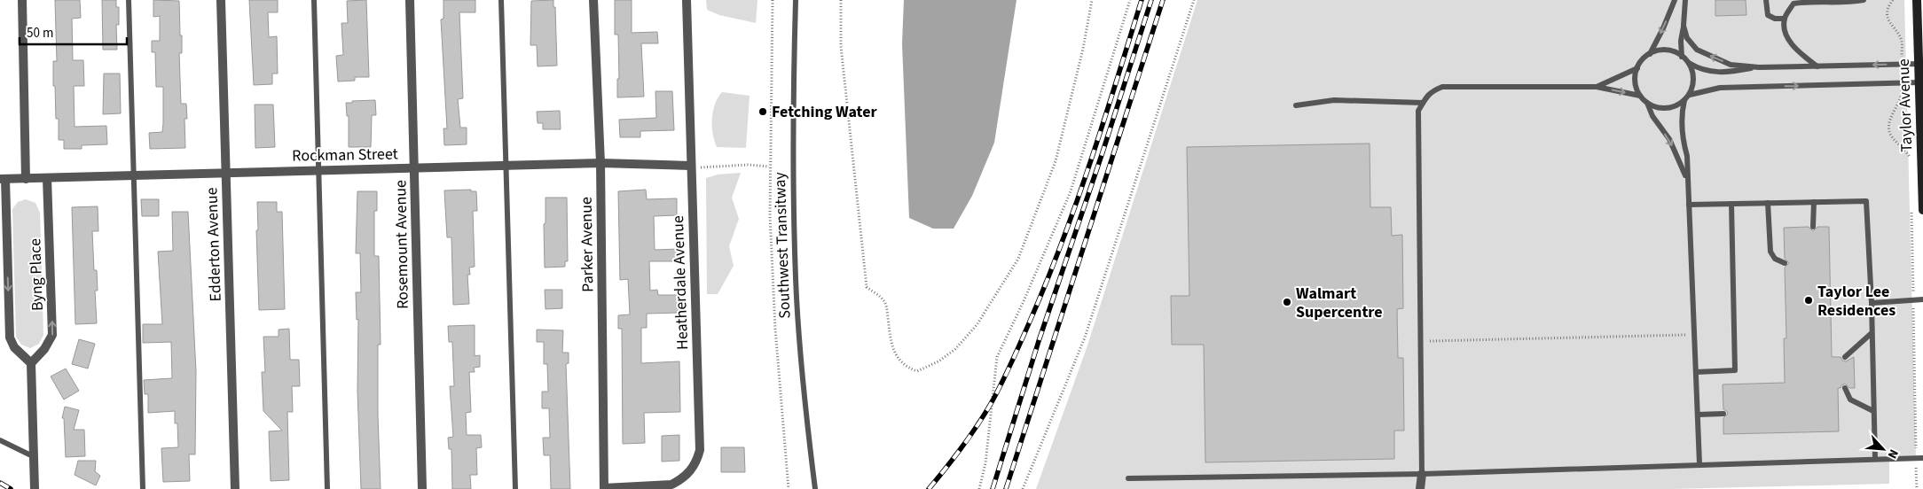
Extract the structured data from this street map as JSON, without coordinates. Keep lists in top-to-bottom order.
{
  "streets": {
    "main road": ["Taylor Avenue"],
    "street": [
      "Rockman Street",
      "Edderton Avenue",
      "Rosemount Avenue",
      "Parker Avenue",
      "Byng Place",
      "Heatherdale Avenue"
    ],
    "lane": ["Southwest Transitway"]
  },
  "crossings": [
    ["Rockman Street", "Edderton Avenue"],
    ["Rockman Street", "Rosemount Avenue"],
    ["Rockman Street", "Parker Avenue"],
    ["Rockman Street", "Byng Place"],
    ["Rockman Street", "Heatherdale Avenue"],
    ["Parker Avenue", "Heatherdale Avenue"]
  ],
  "places": ["Fetching Water", "Taylor Lee Residences", "Walmart Supercentre"],
  "scale_bar": "50 m",
  "north": "bottom right"
}
